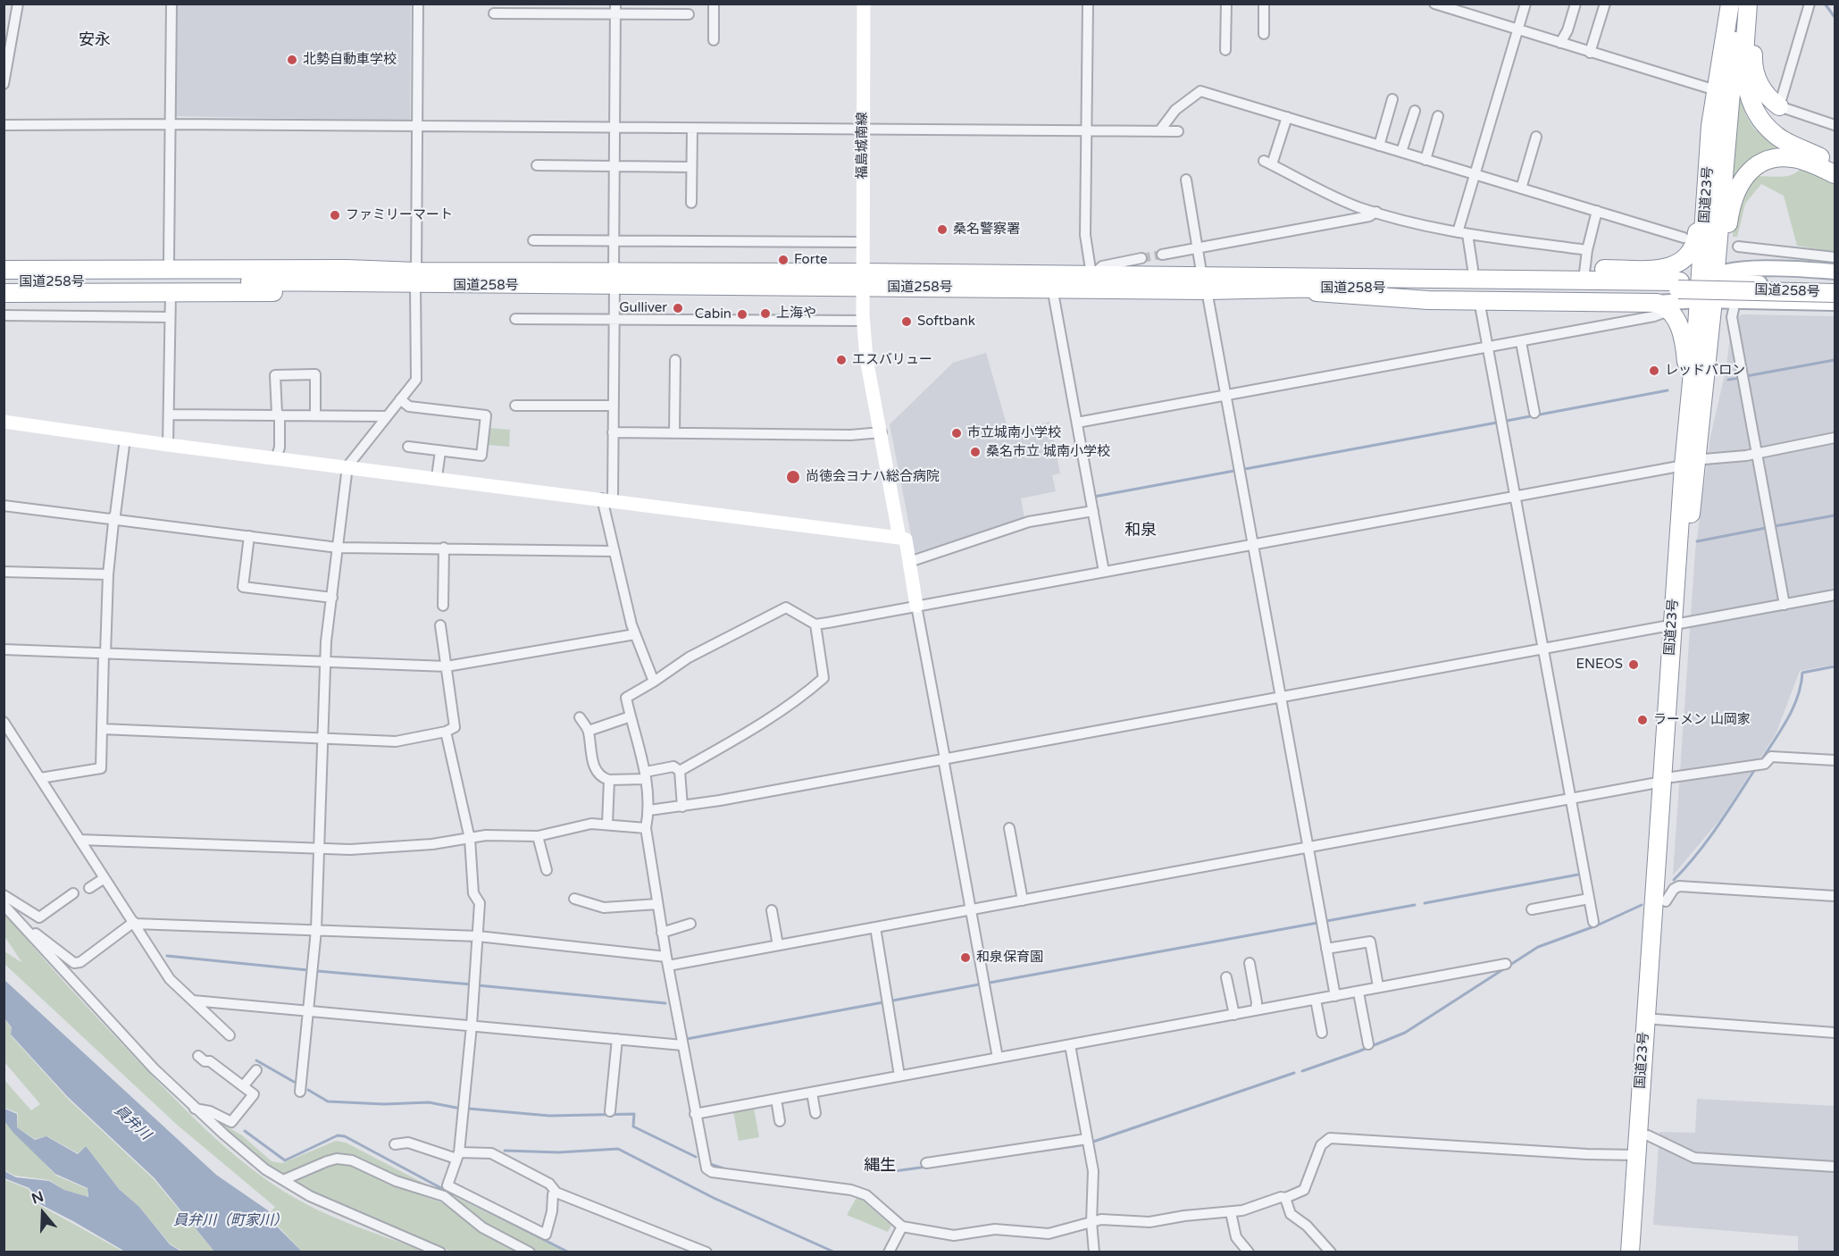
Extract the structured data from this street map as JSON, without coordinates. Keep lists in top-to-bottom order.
{
  "streets": {
    "highway": ["国道23号", "国道258号"],
    "street": ["福島城南線"]
  },
  "crossings": [
    ["福島城南線", "国道258号"]
  ],
  "districts": ["安永", "和泉", "縄生"],
  "water": ["員弁川", "員弁川（町家川）"],
  "places": [
    "北勢自動車学校",
    "ファミリーマート",
    "桑名警察署",
    "Forte",
    "Gulliver",
    "上海や",
    "Cabin",
    "Softbank",
    "エスバリュー",
    "レッドバロン",
    "市立城南小学校",
    "桑名市立 城南小学校",
    "尚徳会ヨナハ総合病院",
    "ENEOS",
    "ラーメン 山岡家",
    "和泉保育園"
  ],
  "north": "top"
}
